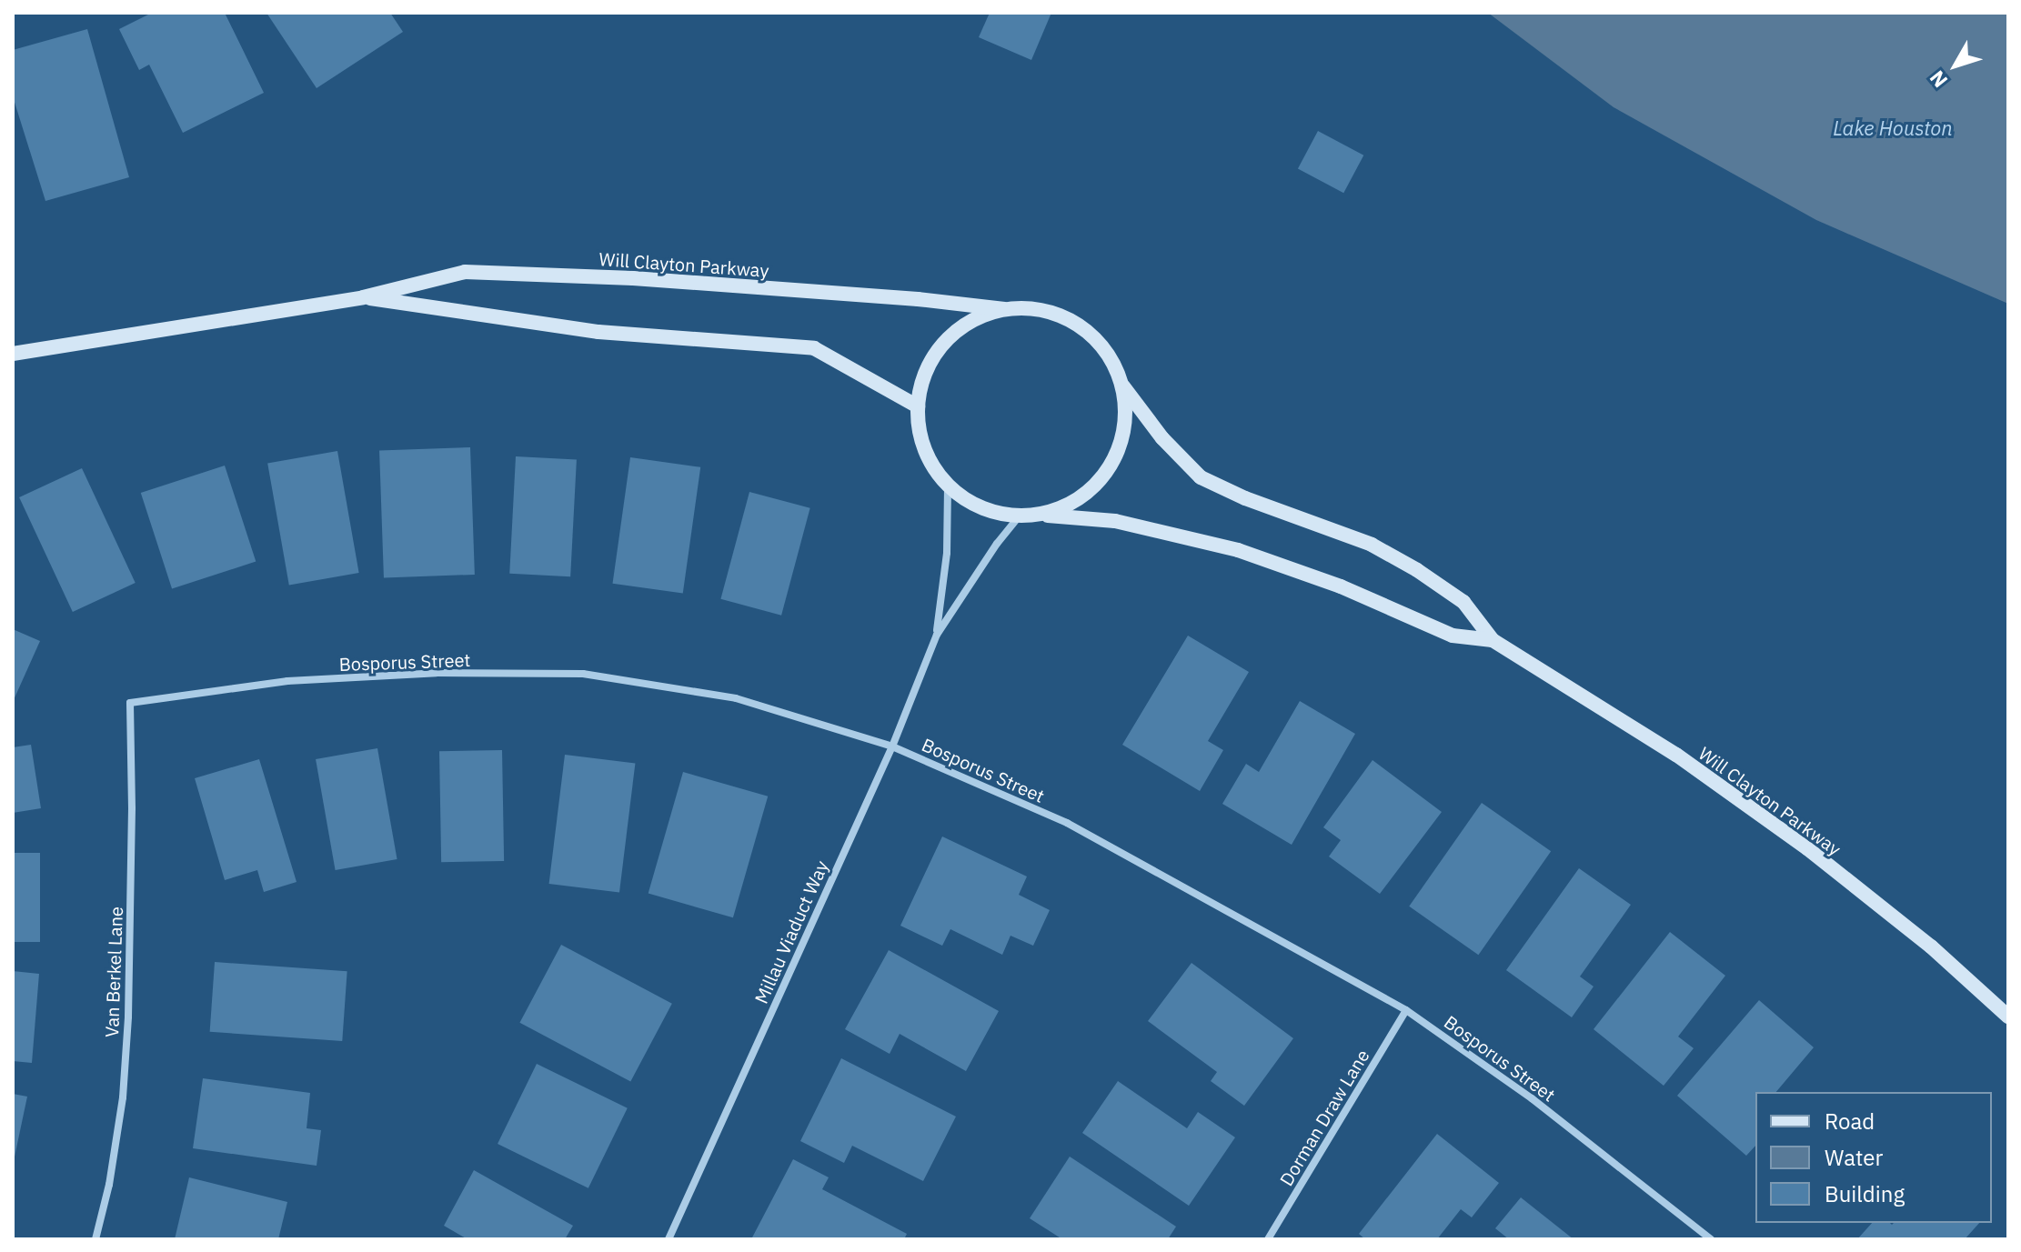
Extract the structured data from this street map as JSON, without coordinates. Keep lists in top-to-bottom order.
{
  "streets": {
    "street": [
      "Will Clayton Parkway",
      "Bosporus Street",
      "Millau Viaduct Way",
      "Van Berkel Lane",
      "Dorman Draw Lane"
    ]
  },
  "crossings": [
    ["Will Clayton Parkway", "Millau Viaduct Way"],
    ["Bosporus Street", "Millau Viaduct Way"],
    ["Bosporus Street", "Van Berkel Lane"],
    ["Bosporus Street", "Dorman Draw Lane"]
  ],
  "water": ["Lake Houston"],
  "legend": ["Road", "Water", "Building"],
  "north": "bottom left"
}
